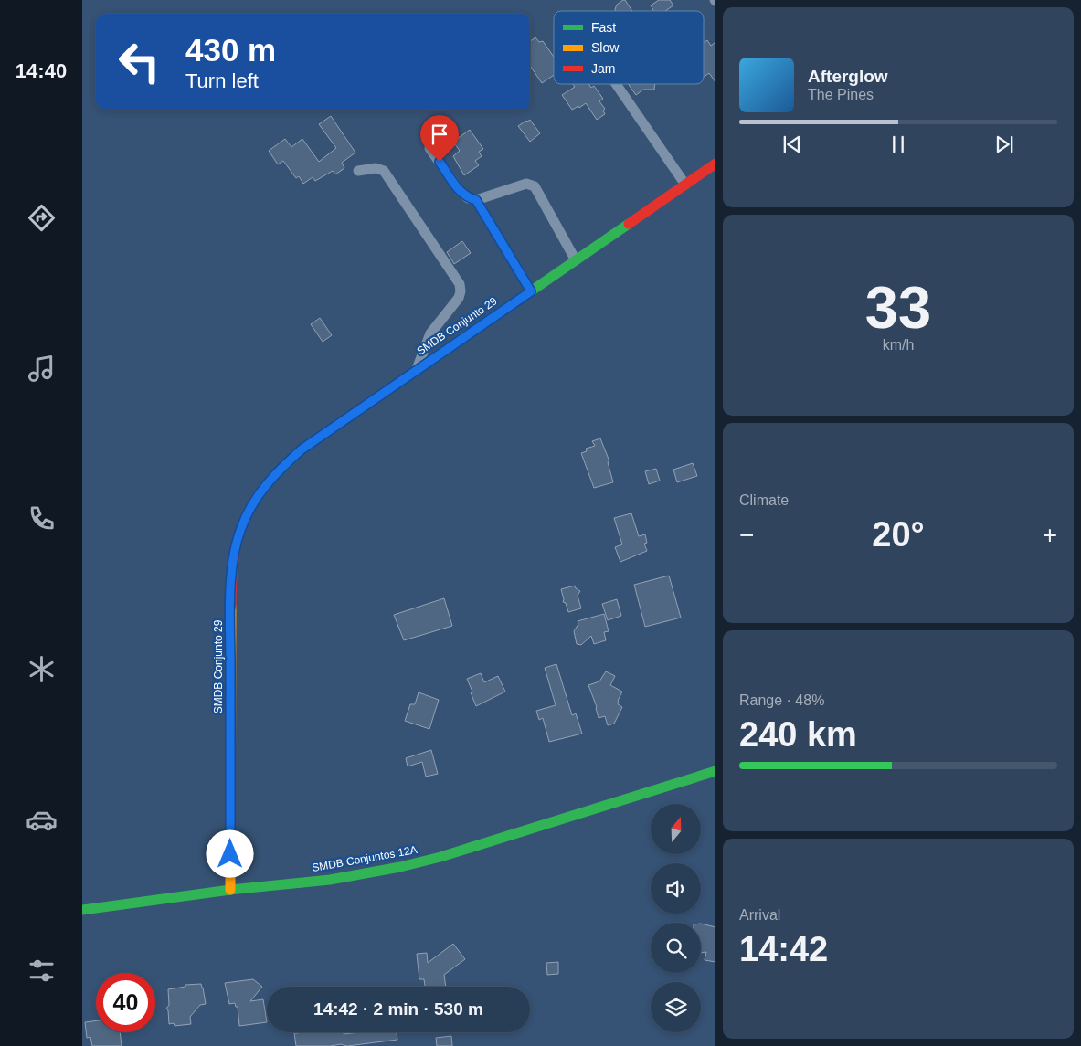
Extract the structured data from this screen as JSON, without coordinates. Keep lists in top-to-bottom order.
{
  "streets": {
    "street": ["SMDB Conjunto 29", "SMDB Conjuntos 12A"]
  },
  "crossings": [
    ["SMDB Conjunto 29", "SMDB Conjuntos 12A"]
  ],
  "legend": ["Fast", "Slow", "Jam"],
  "north": "top",
  "page": {
    "tabs": "14:40",
    "turn": ["430 m", "Turn left"],
    "song": ["Afterglow", "The Pines"],
    "tile": [
      ["33", "km/h"],
      "Climate",
      ["Range · 48%", "240 km"],
      ["Arrival", "14:42"]
    ],
    "heat": ["−", "20°", "+"],
    "limit": "40",
    "trip": "14:42 · 2 min · 530 m"
  }
}
